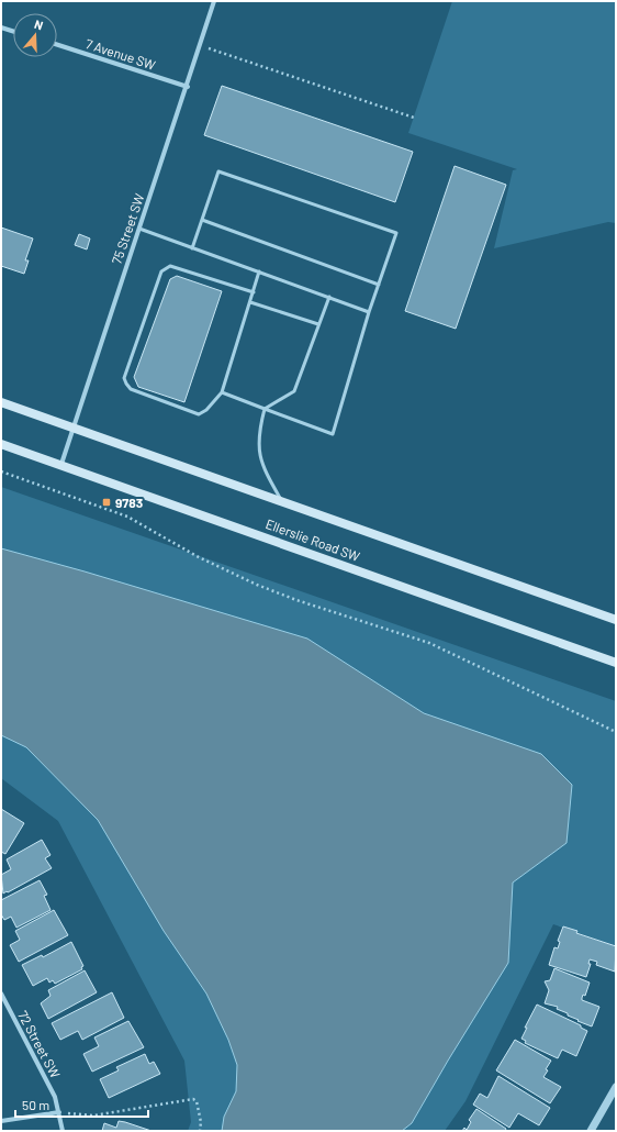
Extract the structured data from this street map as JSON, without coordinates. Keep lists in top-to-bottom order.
{
  "streets": {
    "main road": ["Ellerslie Road SW"],
    "street": ["7 Avenue SW", "75 Street SW", "72 Street SW"]
  },
  "crossings": [
    ["7 Avenue SW", "75 Street SW"],
    ["75 Street SW", "Ellerslie Road SW"]
  ],
  "places": {
    "transit": ["9783"]
  },
  "scale_bar": "50 m",
  "north": "top"
}
